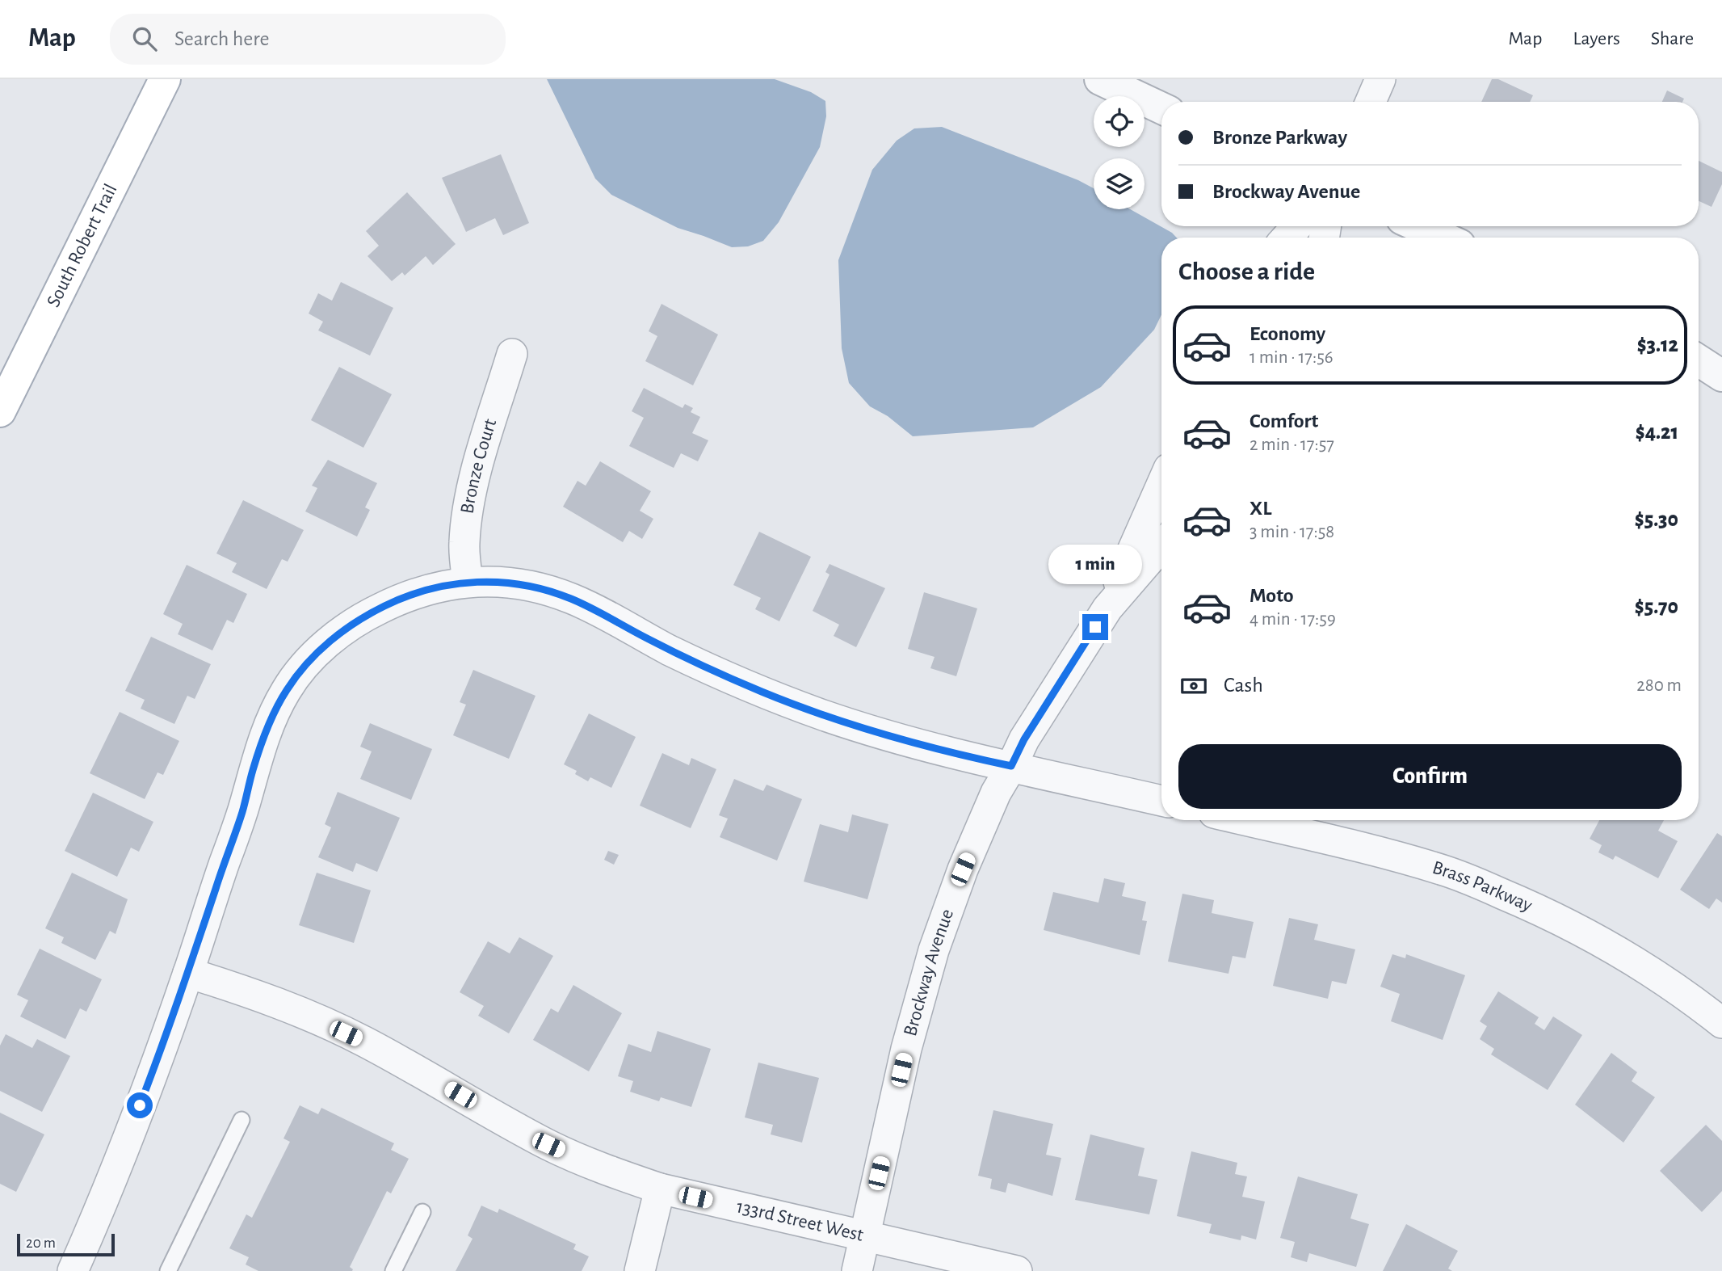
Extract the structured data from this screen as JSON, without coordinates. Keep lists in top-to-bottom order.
{
  "streets": {
    "main road": ["South Robert Trail"],
    "street": [
      "Bronze Court",
      "Brass Parkway",
      "Brockway Avenue",
      "133rd Street West"
    ]
  },
  "crossings": [
    ["Brockway Avenue", "133rd Street West"]
  ],
  "scale_bar": "20 m",
  "page": {
    "header": "Map",
    "search": "Search here",
    "nav": ["Map", "Layers", "Share"],
    "banner": ["Bronze Parkway", "Brockway Avenue"],
    "heading": "Choose a ride",
    "list": [
      {
        "name": "Economy",
        "note": "1 min · 17:56",
        "value": "$3.12"
      },
      {
        "name": "Comfort",
        "note": "2 min · 17:57",
        "value": "$4.21"
      },
      {
        "name": "XL",
        "note": "3 min · 17:58",
        "value": "$5.30"
      },
      {
        "name": "Moto",
        "note": "4 min · 17:59",
        "value": "$5.70"
      }
    ],
    "bubble": "1 min",
    "pay": ["Cash", "280 m"],
    "buttons": "Confirm",
    "scale": "20 m"
  }
}
